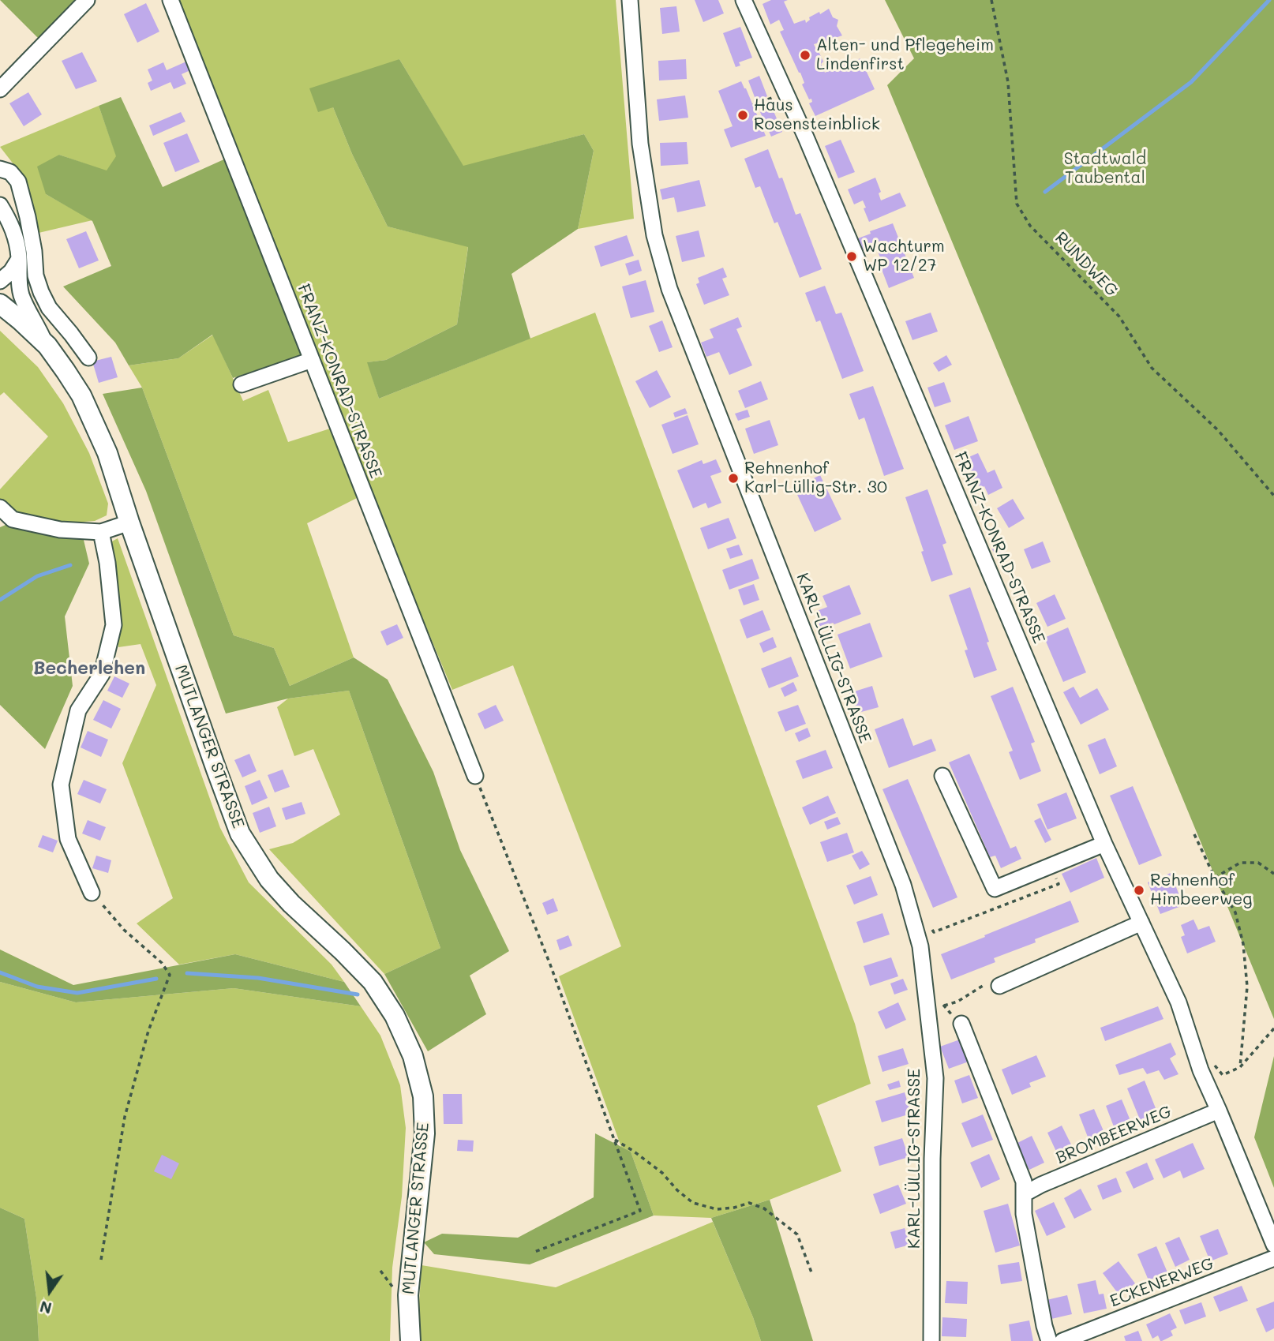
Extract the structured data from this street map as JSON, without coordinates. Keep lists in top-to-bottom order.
{
  "streets": {
    "main road": ["MUTLANGER STRASSE"],
    "street": [
      "FRANZ-KONRAD-STRASSE",
      "KARL-LÜLLIG-STRASSE",
      "BROMBEERWEG",
      "ECKENERWEG"
    ],
    "path": ["RUNDWEG"]
  },
  "crossings": [
    ["FRANZ-KONRAD-STRASSE", "BROMBEERWEG"]
  ],
  "districts": ["Becherlehen"],
  "parks": ["Stadtwald Taubental"],
  "places": [
    "Alten- und Pflegeheim Lindenfirst",
    "Haus Rosensteinblick",
    "Wachturm WP 12/27",
    "Rehnenhof Karl-Lüllig-Str. 30",
    "Rehnenhof Himbeerweg"
  ],
  "north": "bottom"
}
